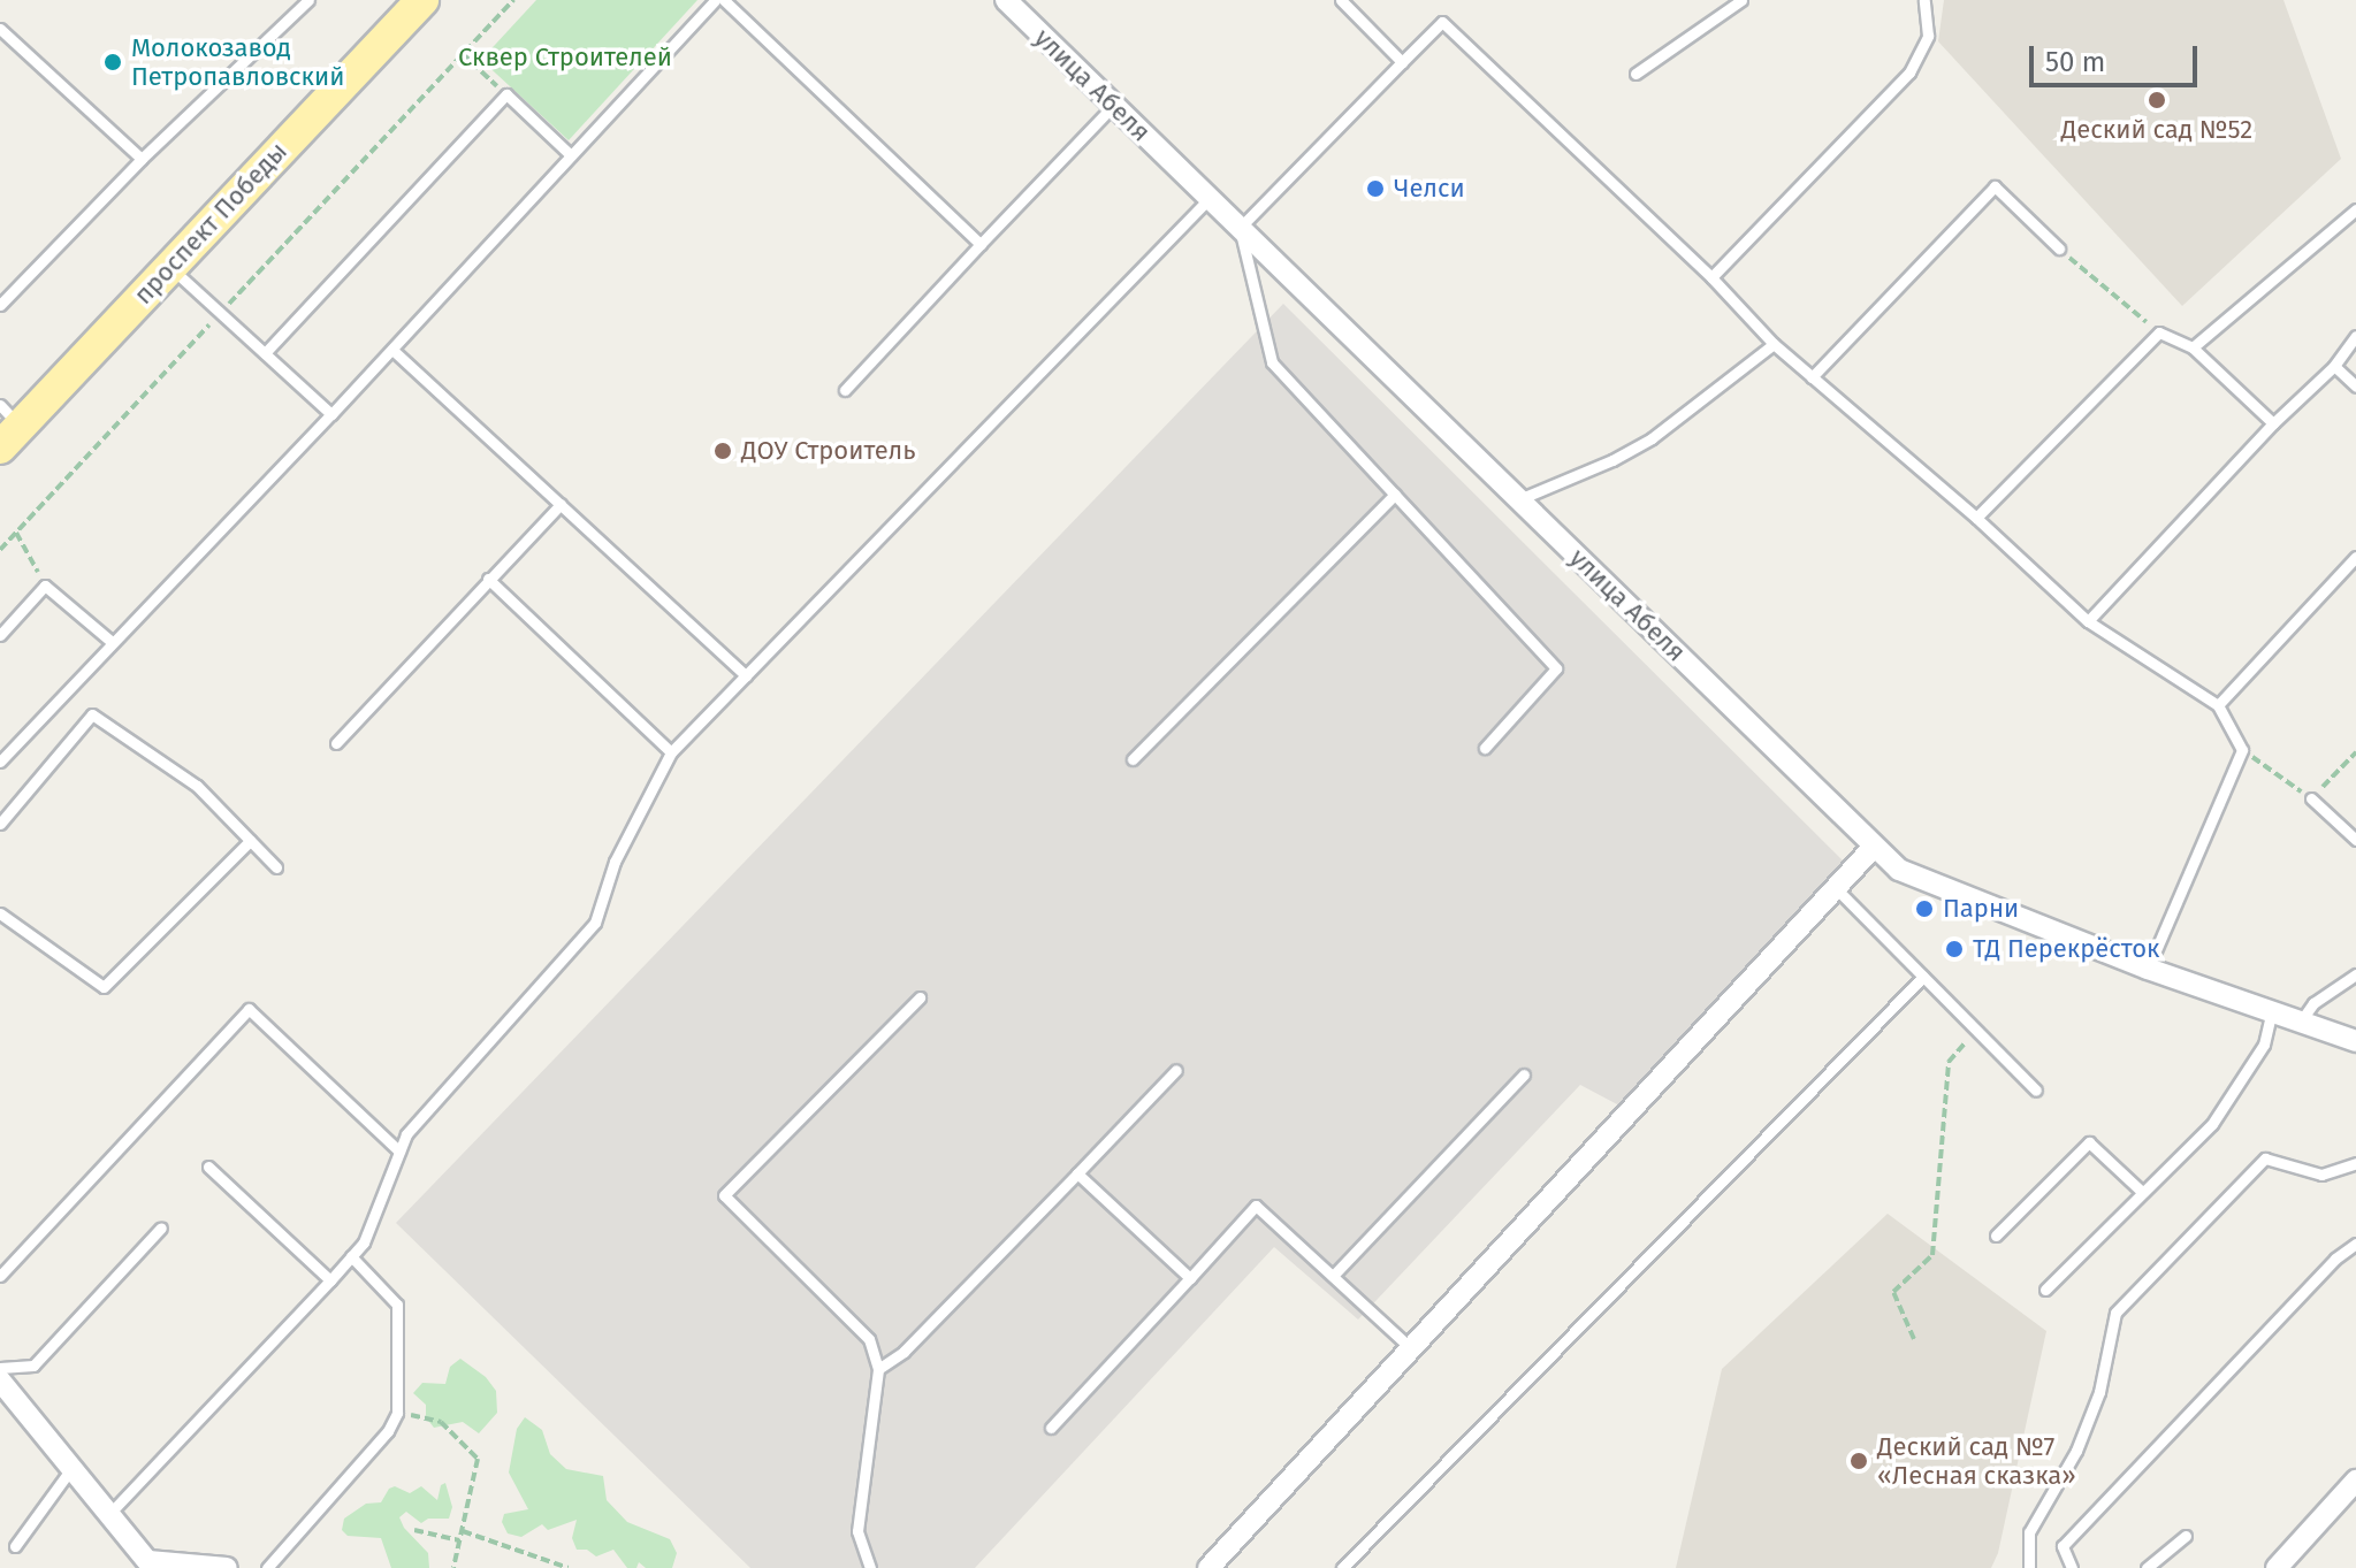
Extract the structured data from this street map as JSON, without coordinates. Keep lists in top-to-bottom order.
{
  "streets": {
    "main road": ["проспект Победы"],
    "street": ["улица Абеля"]
  },
  "parks": ["Сквер Строителей"],
  "places": [
    "Молокозавод Петропавловский",
    "Деский сад №52",
    "Челси",
    "ДОУ Строитель",
    "Парни",
    "ТД Перекрёсток",
    "Деский сад №7 «Лесная сказка»"
  ],
  "scale_bar": "50 m"
}
